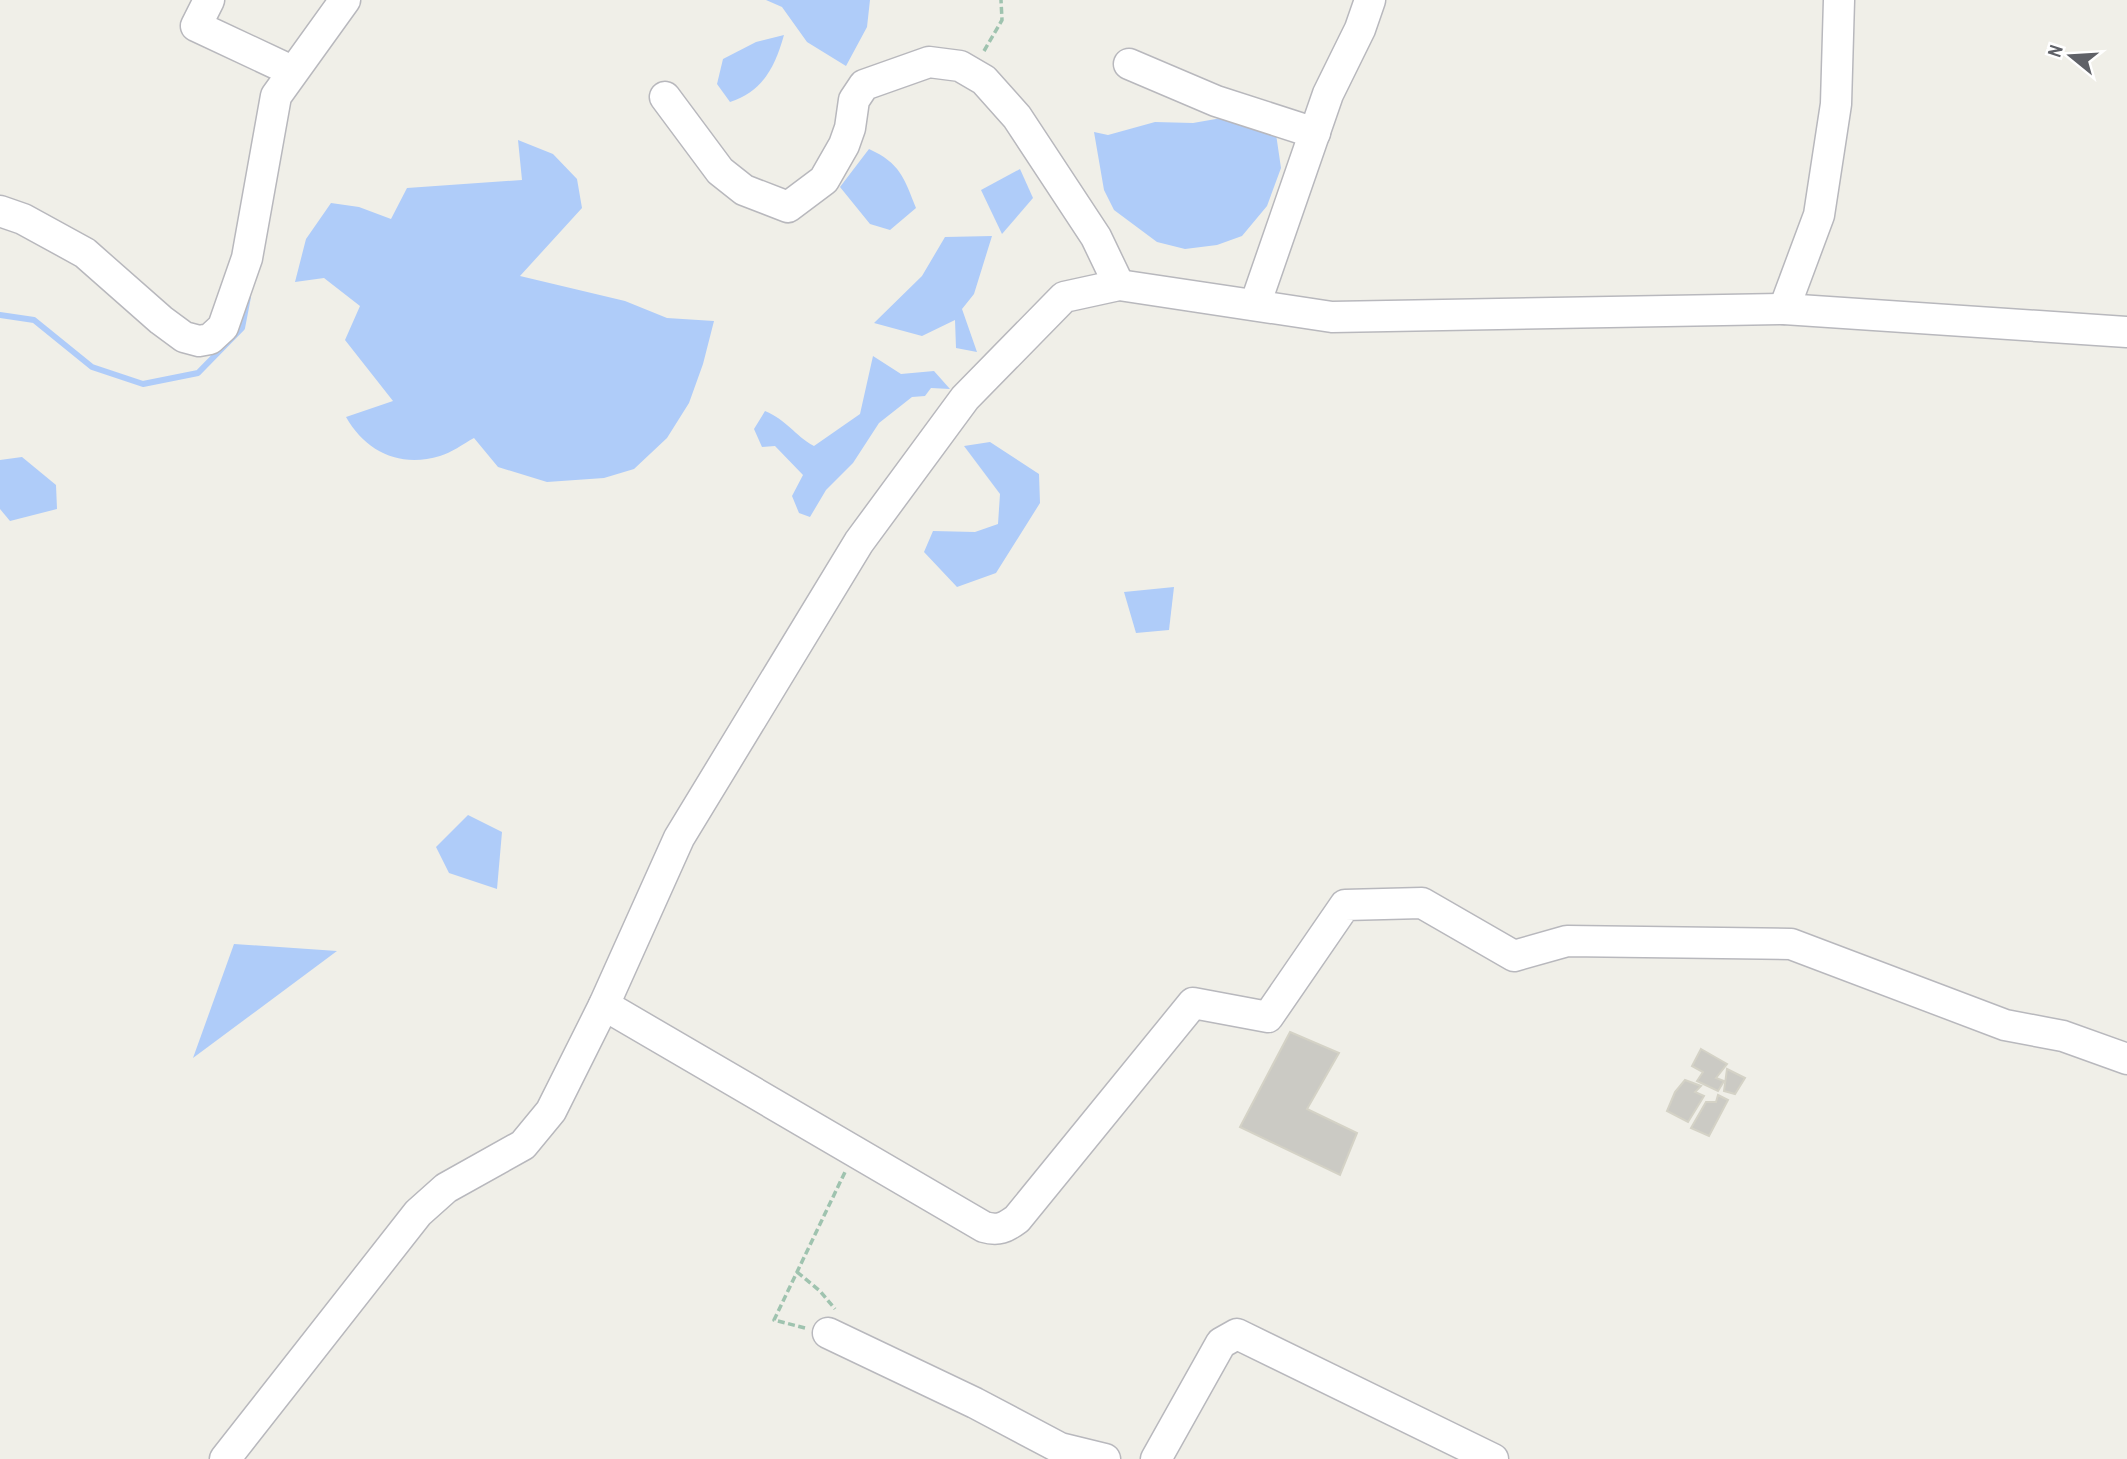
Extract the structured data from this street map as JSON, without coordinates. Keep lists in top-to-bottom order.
{
  "north": "left"
}
